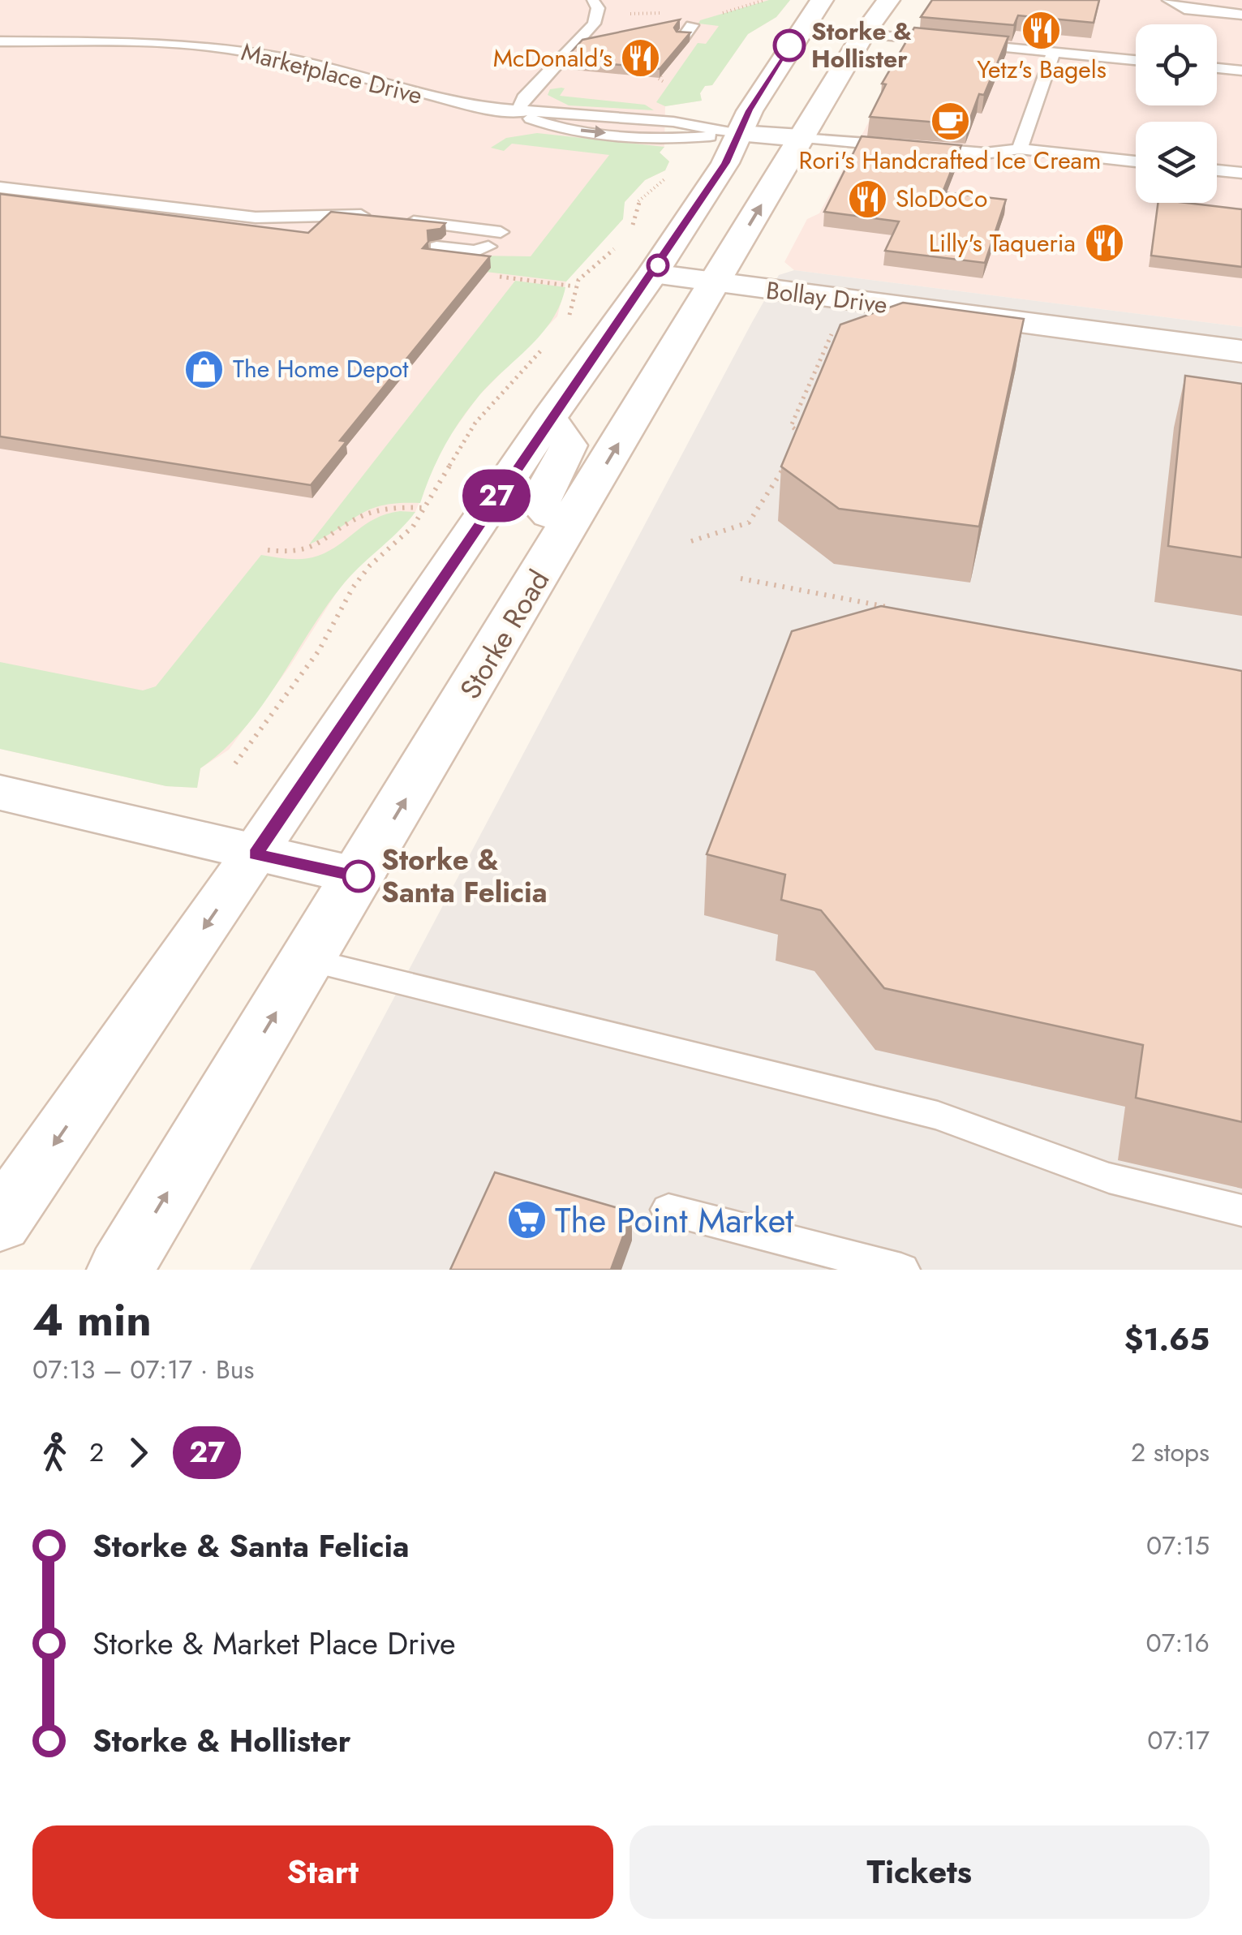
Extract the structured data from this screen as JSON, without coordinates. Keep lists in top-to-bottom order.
{
  "streets": {
    "main road": ["Bollay Drive", "Storke Road"],
    "lane": ["Marketplace Drive"]
  },
  "crossings": [
    ["Bollay Drive", "Storke Road"]
  ],
  "places": {
    "restaurant": [
      "Yetz's Bagels",
      "McDonald's",
      "SloDoCo",
      "Lilly's Taqueria"
    ],
    "other": ["Storke & Hollister", "Storke & Santa Felicia"],
    "cafe": ["Rori's Handcrafted Ice Cream"],
    "shop": ["The Home Depot"],
    "supermarket": ["The Point Market"]
  },
  "lines": ["bus line 27"],
  "page": {
    "on_map": "27",
    "heading": ["4 min", "07:13 – 07:17 · Bus", "$1.65"],
    "legs": ["2", "27", "2 stops"],
    "list": [
      {
        "name": "Storke & Santa Felicia",
        "value": "07:15"
      },
      {
        "name": "Storke & Market Place Drive",
        "value": "07:16"
      },
      {
        "name": "Storke & Hollister",
        "value": "07:17"
      }
    ],
    "buttons": ["Start", "Tickets"]
  }
}
